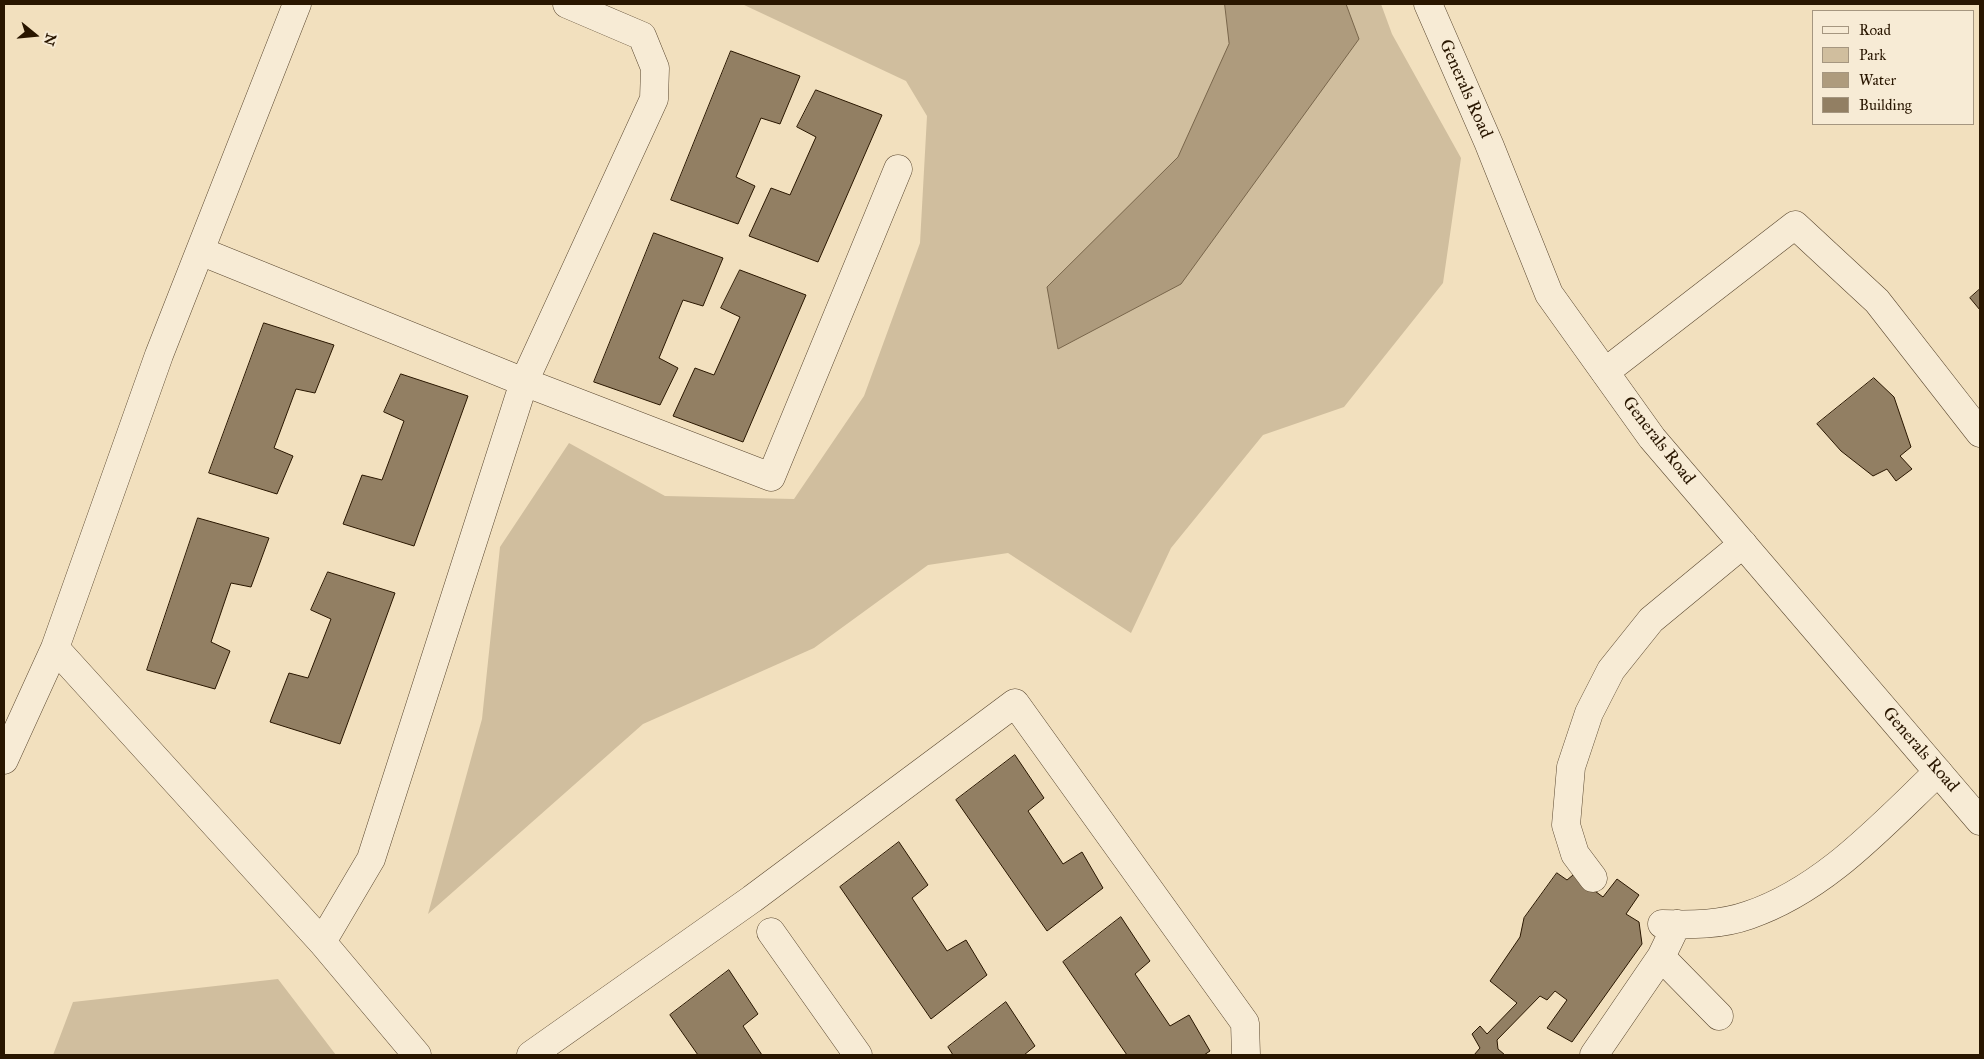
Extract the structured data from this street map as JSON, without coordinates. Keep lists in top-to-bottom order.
{
  "streets": {
    "street": ["Generals Road"]
  },
  "legend": [
    "Road",
    "Park",
    "Water",
    "Building"
  ],
  "north": "right"
}
